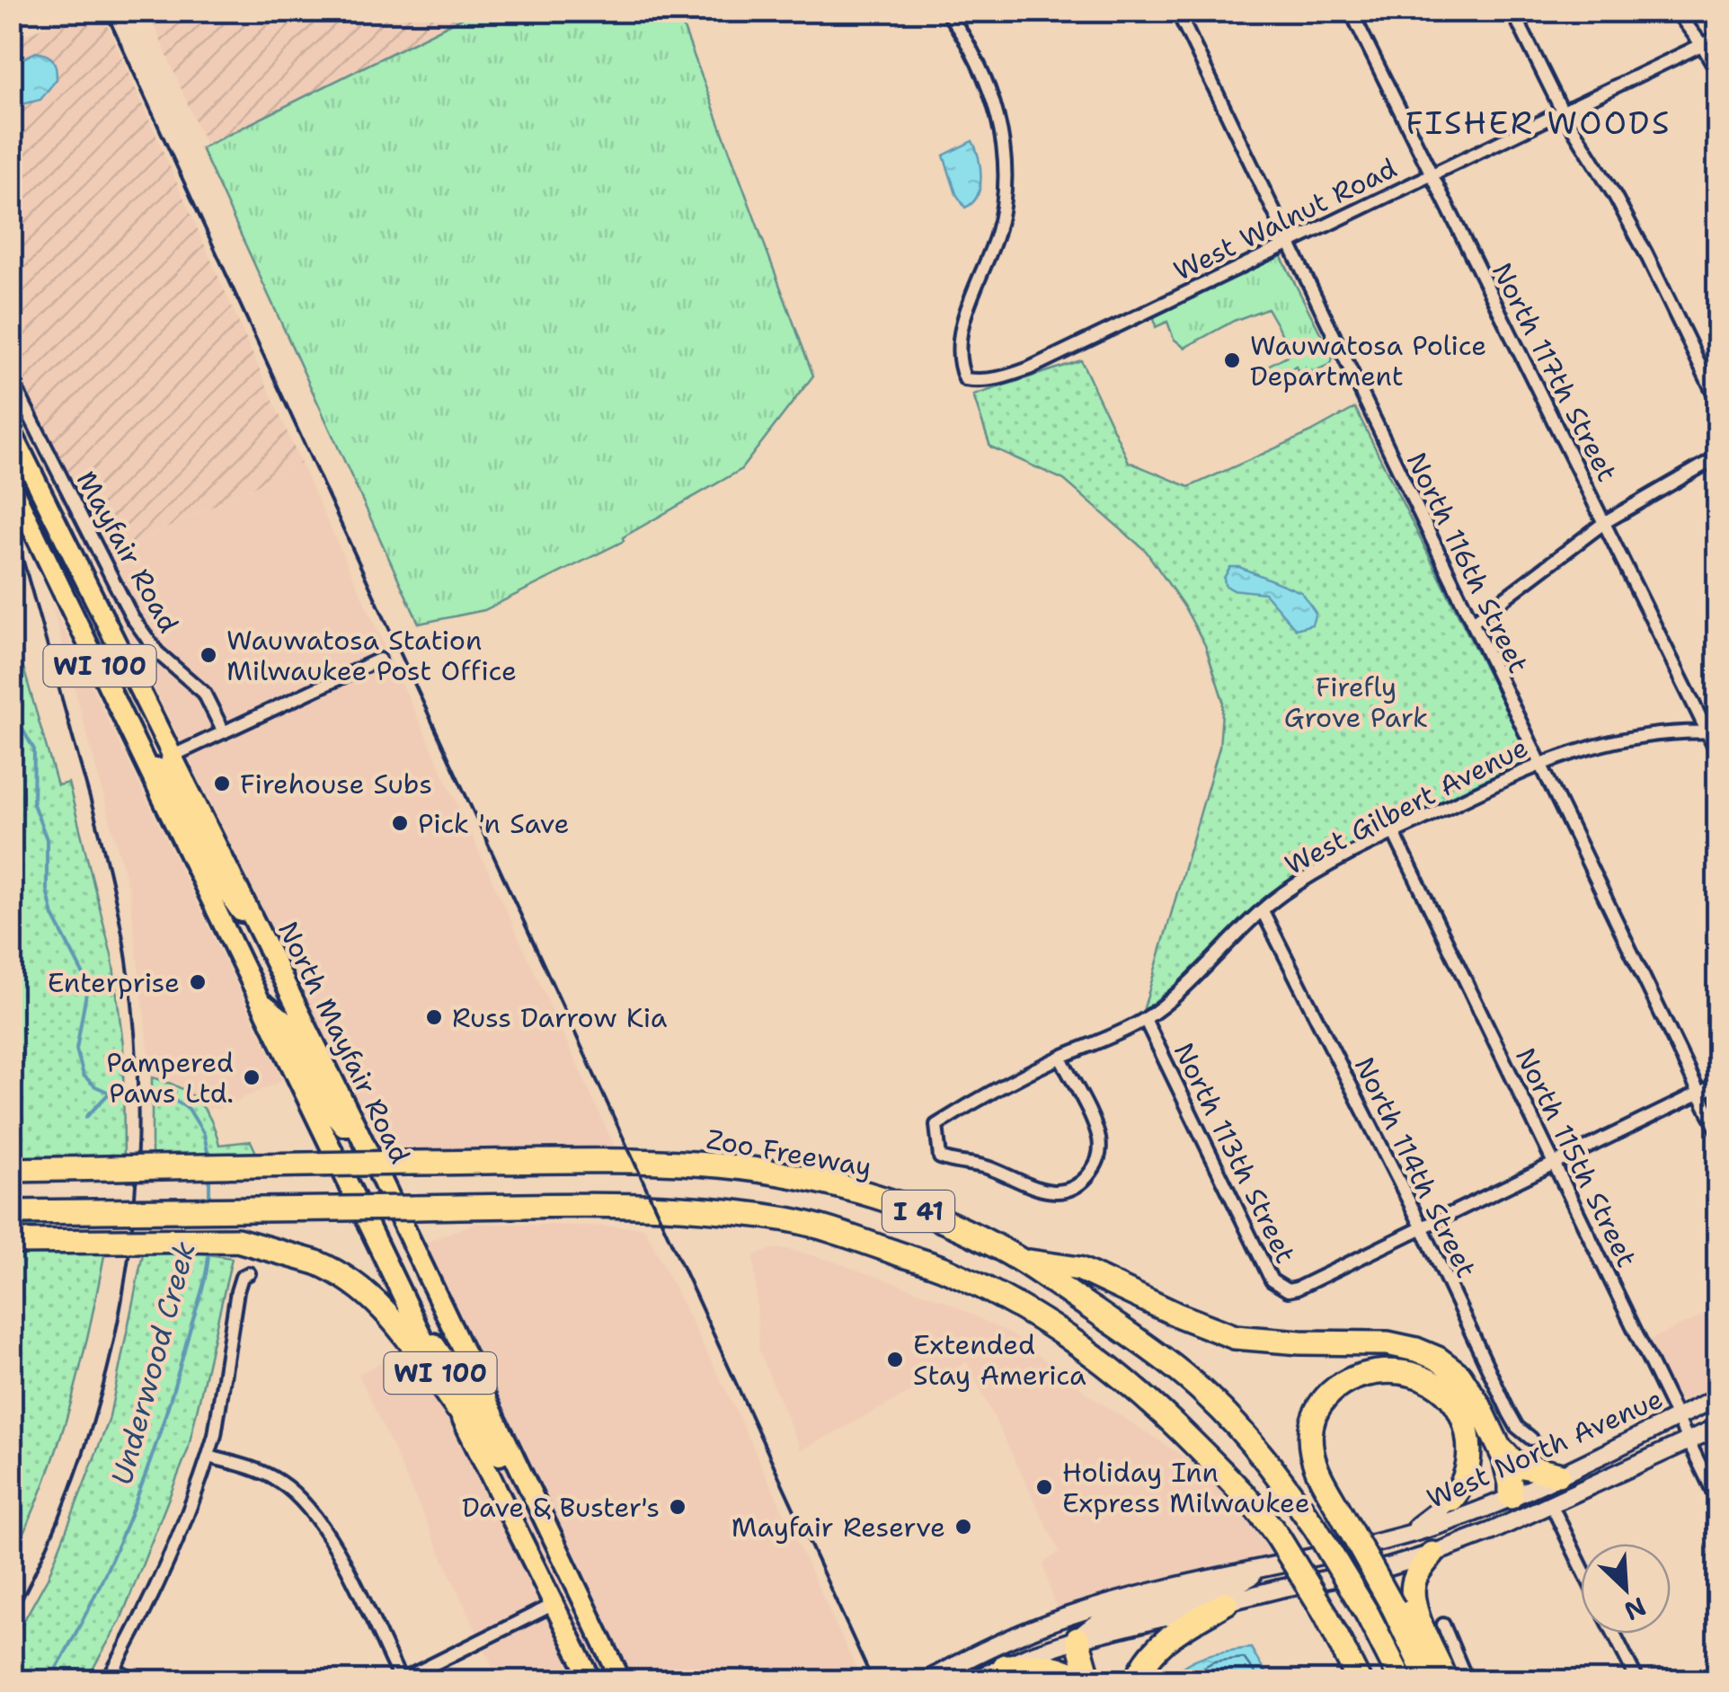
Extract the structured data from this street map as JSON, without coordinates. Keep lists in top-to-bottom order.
{
  "streets": {
    "highway": ["Zoo Freeway", "I 41"],
    "main road": ["WI 100", "North Mayfair Road", "West North Avenue"],
    "street": [
      "West Walnut Road",
      "North 117th Street",
      "Mayfair Road",
      "North 116th Street",
      "West Gilbert Avenue",
      "North 113th Street",
      "North 115th Street",
      "North 114th Street"
    ]
  },
  "crossings": [
    ["West Walnut Road", "North 117th Street"],
    ["West Walnut Road", "North 116th Street"],
    ["North 117th Street", "West Gilbert Avenue"],
    ["North 116th Street", "West Gilbert Avenue"],
    ["West Gilbert Avenue", "North 113th Street"],
    ["West Gilbert Avenue", "North 115th Street"],
    ["West Gilbert Avenue", "North 114th Street"],
    ["North 113th Street", "North 114th Street"],
    ["North 115th Street", "West North Avenue"]
  ],
  "districts": ["FISHER WOODS"],
  "water": ["Underwood Creek"],
  "parks": ["Firefly Grove Park"],
  "places": [
    "Wauwatosa Police Department",
    "Wauwatosa Station Milwaukee Post Office",
    "Firehouse Subs",
    "Pick 'n Save",
    "Enterprise",
    "Russ Darrow Kia",
    "Pampered Paws Ltd.",
    "Extended Stay America",
    "Holiday Inn Express Milwaukee",
    "Dave & Buster's",
    "Mayfair Reserve"
  ],
  "north": "bottom right"
}
